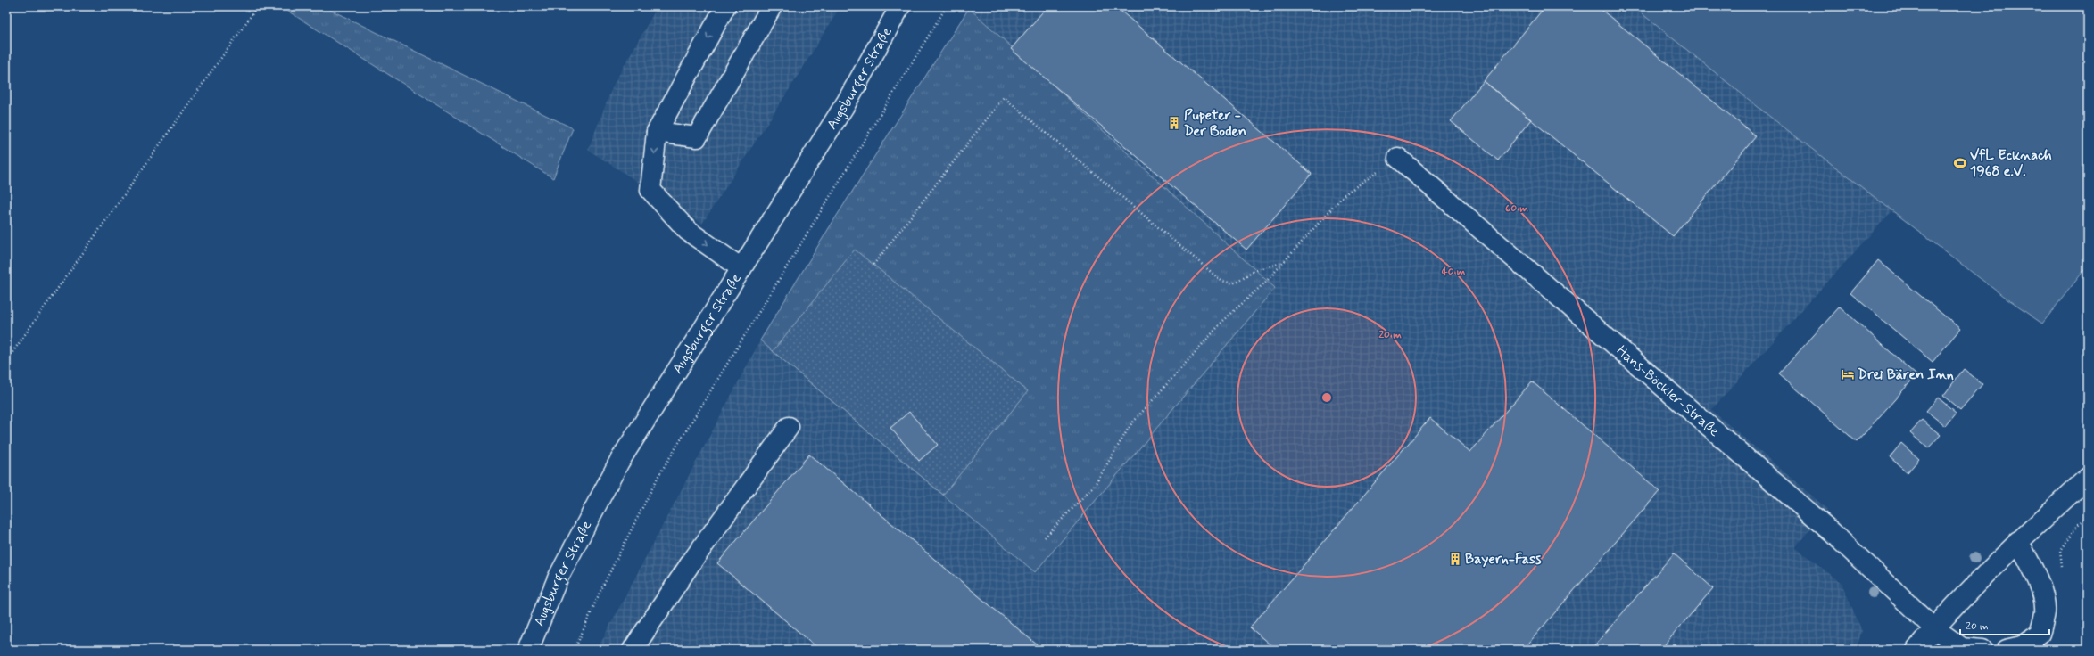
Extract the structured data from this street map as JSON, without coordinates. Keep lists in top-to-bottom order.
{
  "streets": {
    "street": ["Augsburger Straße", "Hans-Böckler-Straße"]
  },
  "places": {
    "building": ["Pupeter - Der Boden", "Bayern-Fass"],
    "sports": ["VfL Ecknach 1968 e.V."],
    "hotel": ["Drei Bären Inn"]
  },
  "scale_bar": "20 m",
  "rings": ["60 m", "40 m", "20 m"]
}
